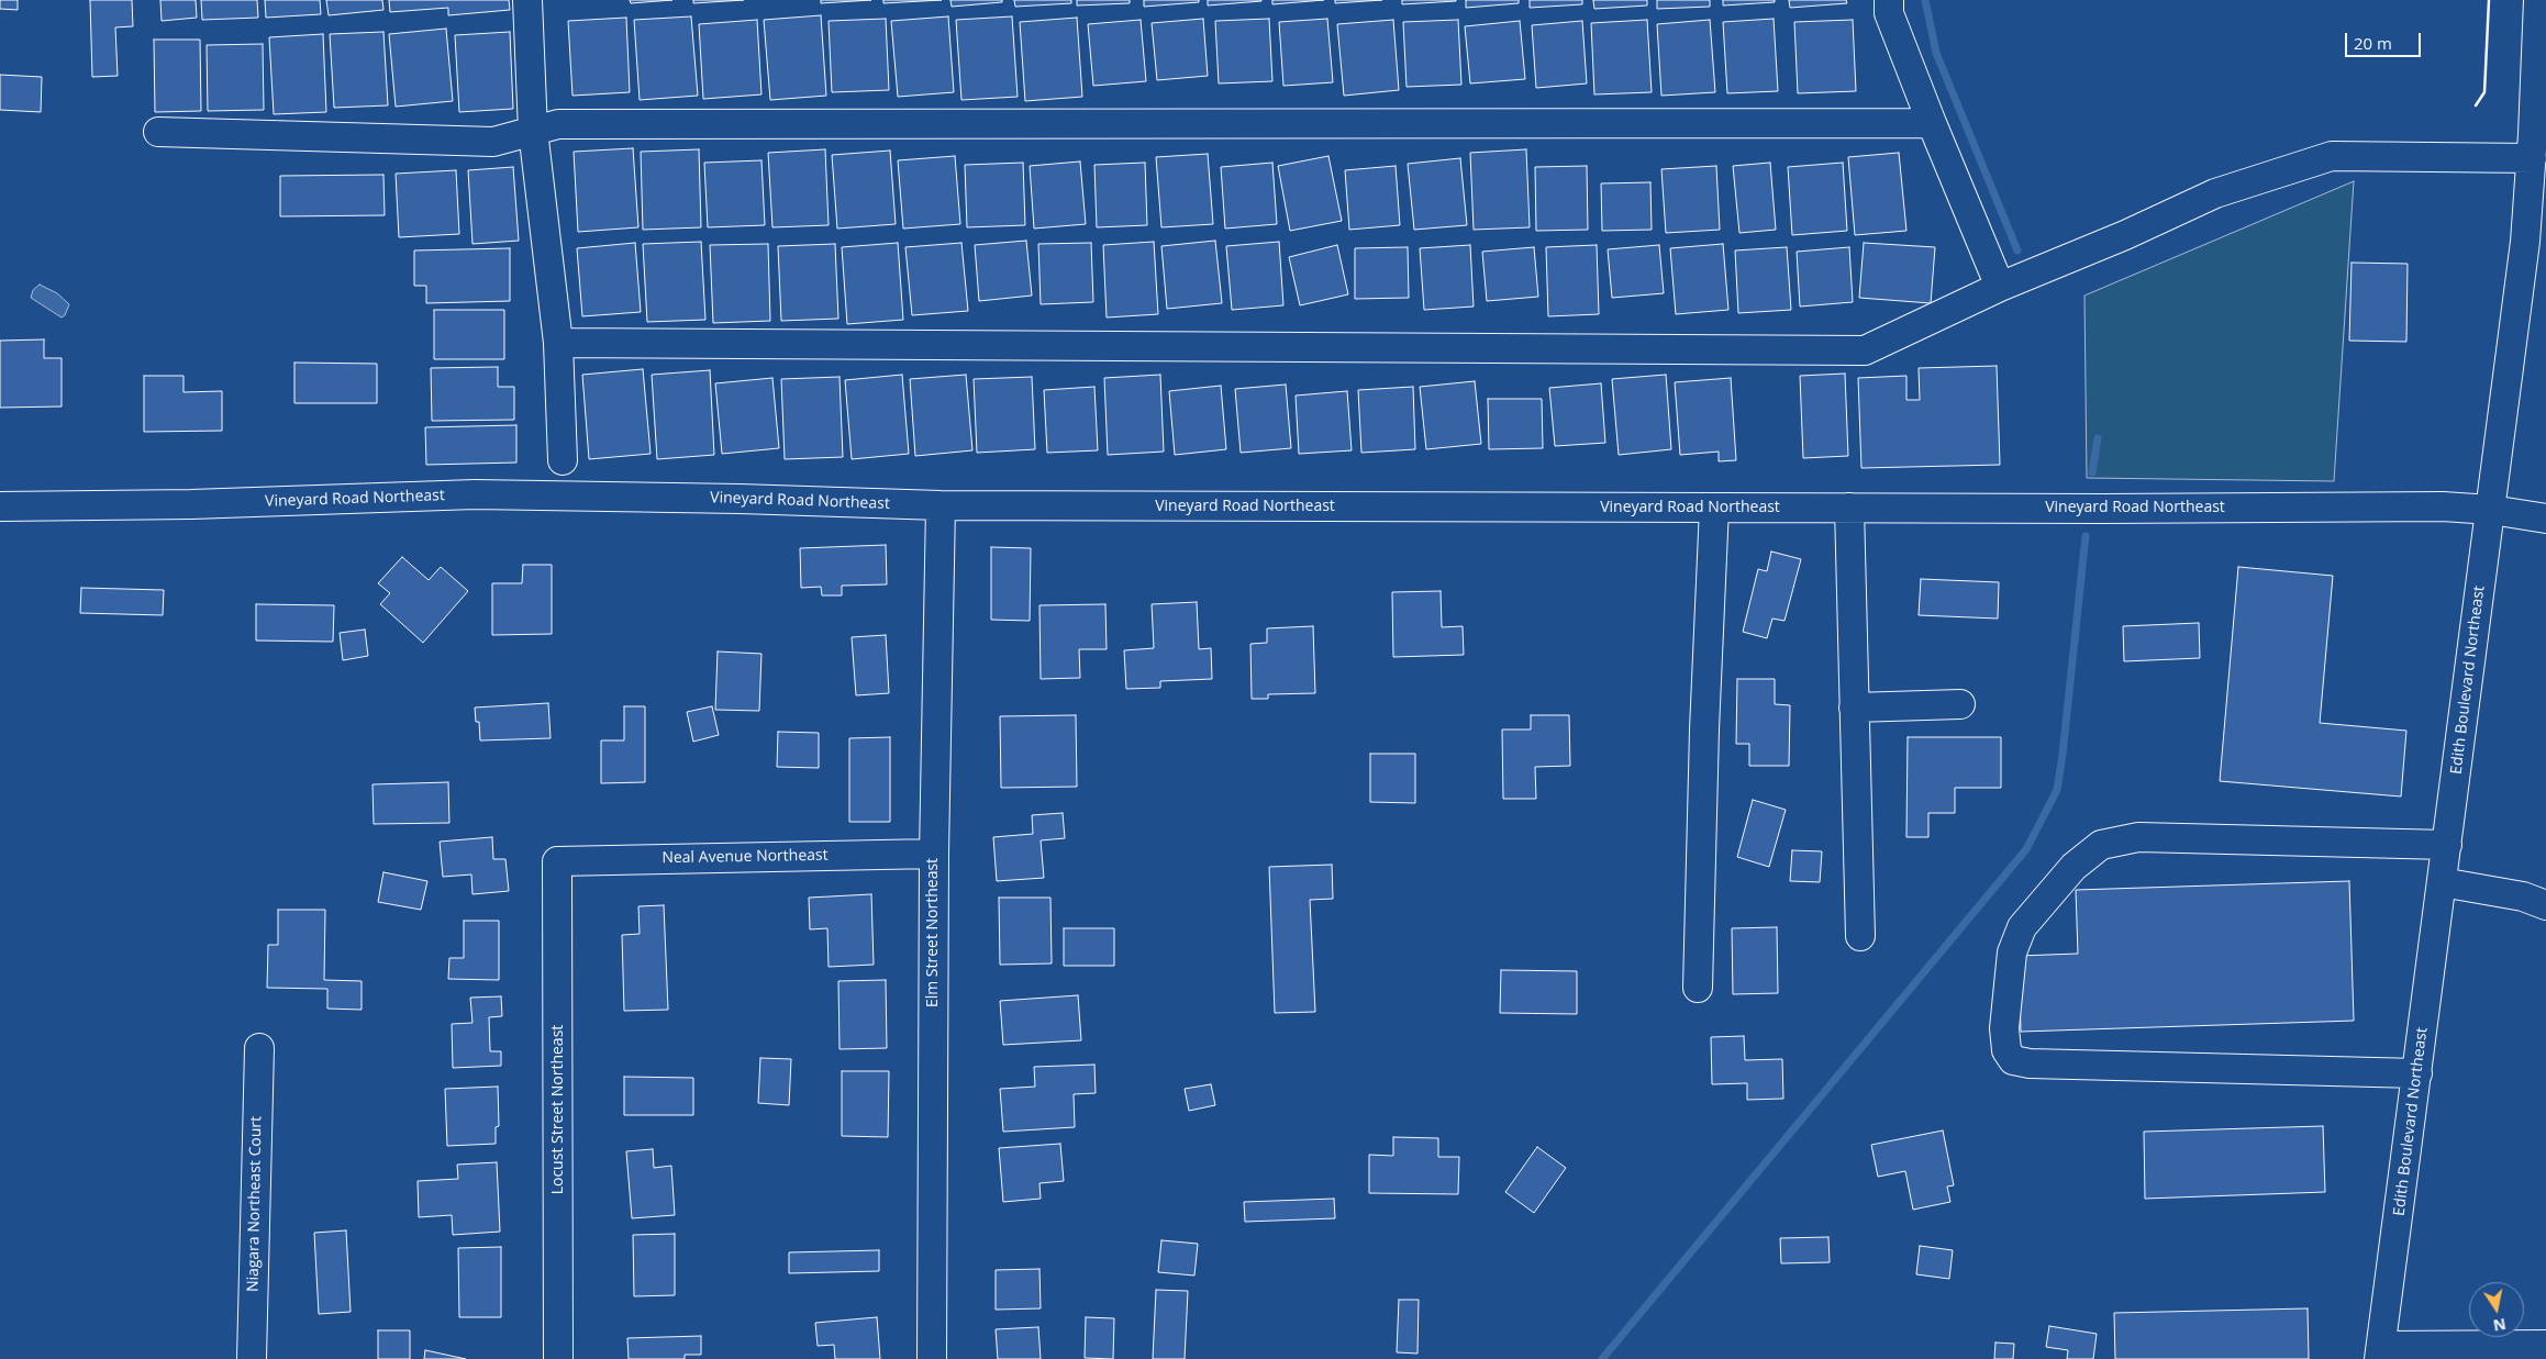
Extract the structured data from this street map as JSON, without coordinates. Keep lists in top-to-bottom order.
{
  "streets": {
    "street": [
      "Vineyard Road Northeast",
      "Edith Boulevard Northeast",
      "Neal Avenue Northeast",
      "Elm Street Northeast",
      "Locust Street Northeast",
      "Niagara Northeast Court"
    ]
  },
  "crossings": [
    ["Vineyard Road Northeast", "Edith Boulevard Northeast"],
    ["Vineyard Road Northeast", "Elm Street Northeast"],
    ["Neal Avenue Northeast", "Elm Street Northeast"],
    ["Neal Avenue Northeast", "Locust Street Northeast"]
  ],
  "scale_bar": "20 m",
  "north": "bottom"
}
